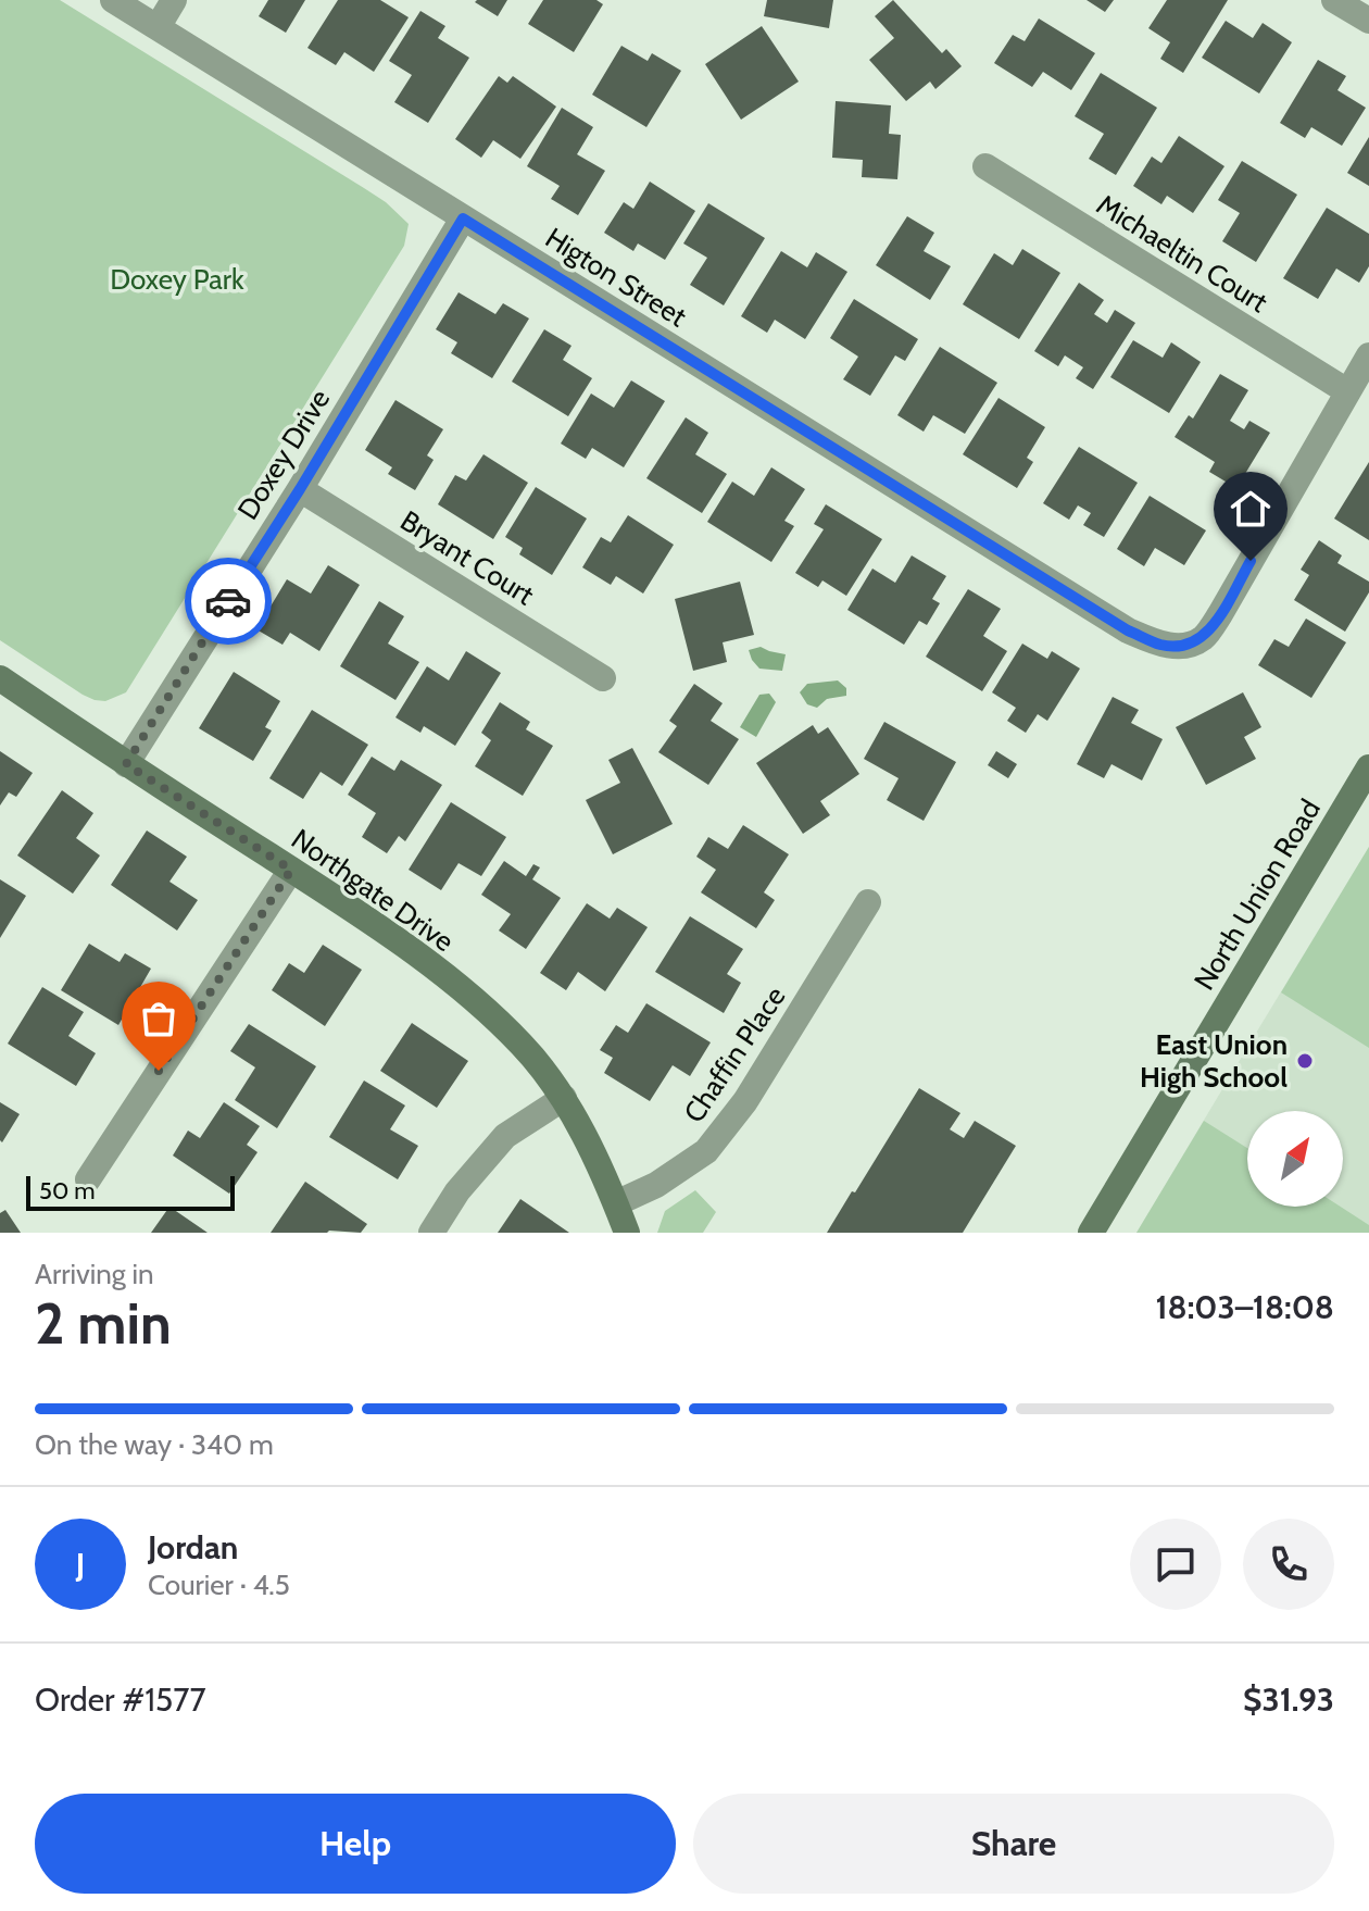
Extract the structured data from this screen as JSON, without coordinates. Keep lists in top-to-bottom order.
{
  "streets": {
    "street": [
      "Michaeltin Court",
      "Higton Street",
      "Doxey Drive",
      "Bryant Court",
      "Northgate Drive",
      "North Union Road",
      "Chaffin Place"
    ]
  },
  "crossings": [
    ["Michaeltin Court", "Higton Street"],
    ["Higton Street", "Doxey Drive"],
    ["Doxey Drive", "Bryant Court"],
    ["Doxey Drive", "Northgate Drive"],
    ["Northgate Drive", "Chaffin Place"]
  ],
  "parks": ["Doxey Park"],
  "places": ["East Union High School"],
  "scale_bar": "50 m",
  "north": "top right",
  "page": {
    "scale": "50 m",
    "heading": ["2 min", "Arriving in", "18:03–18:08"],
    "panel": [
      "Jordan",
      "Courier · 4.5",
      "Order #1577",
      "$31.93"
    ],
    "bar": "On the way · 340 m",
    "round": "J",
    "buttons": ["Help", "Share"]
  }
}
